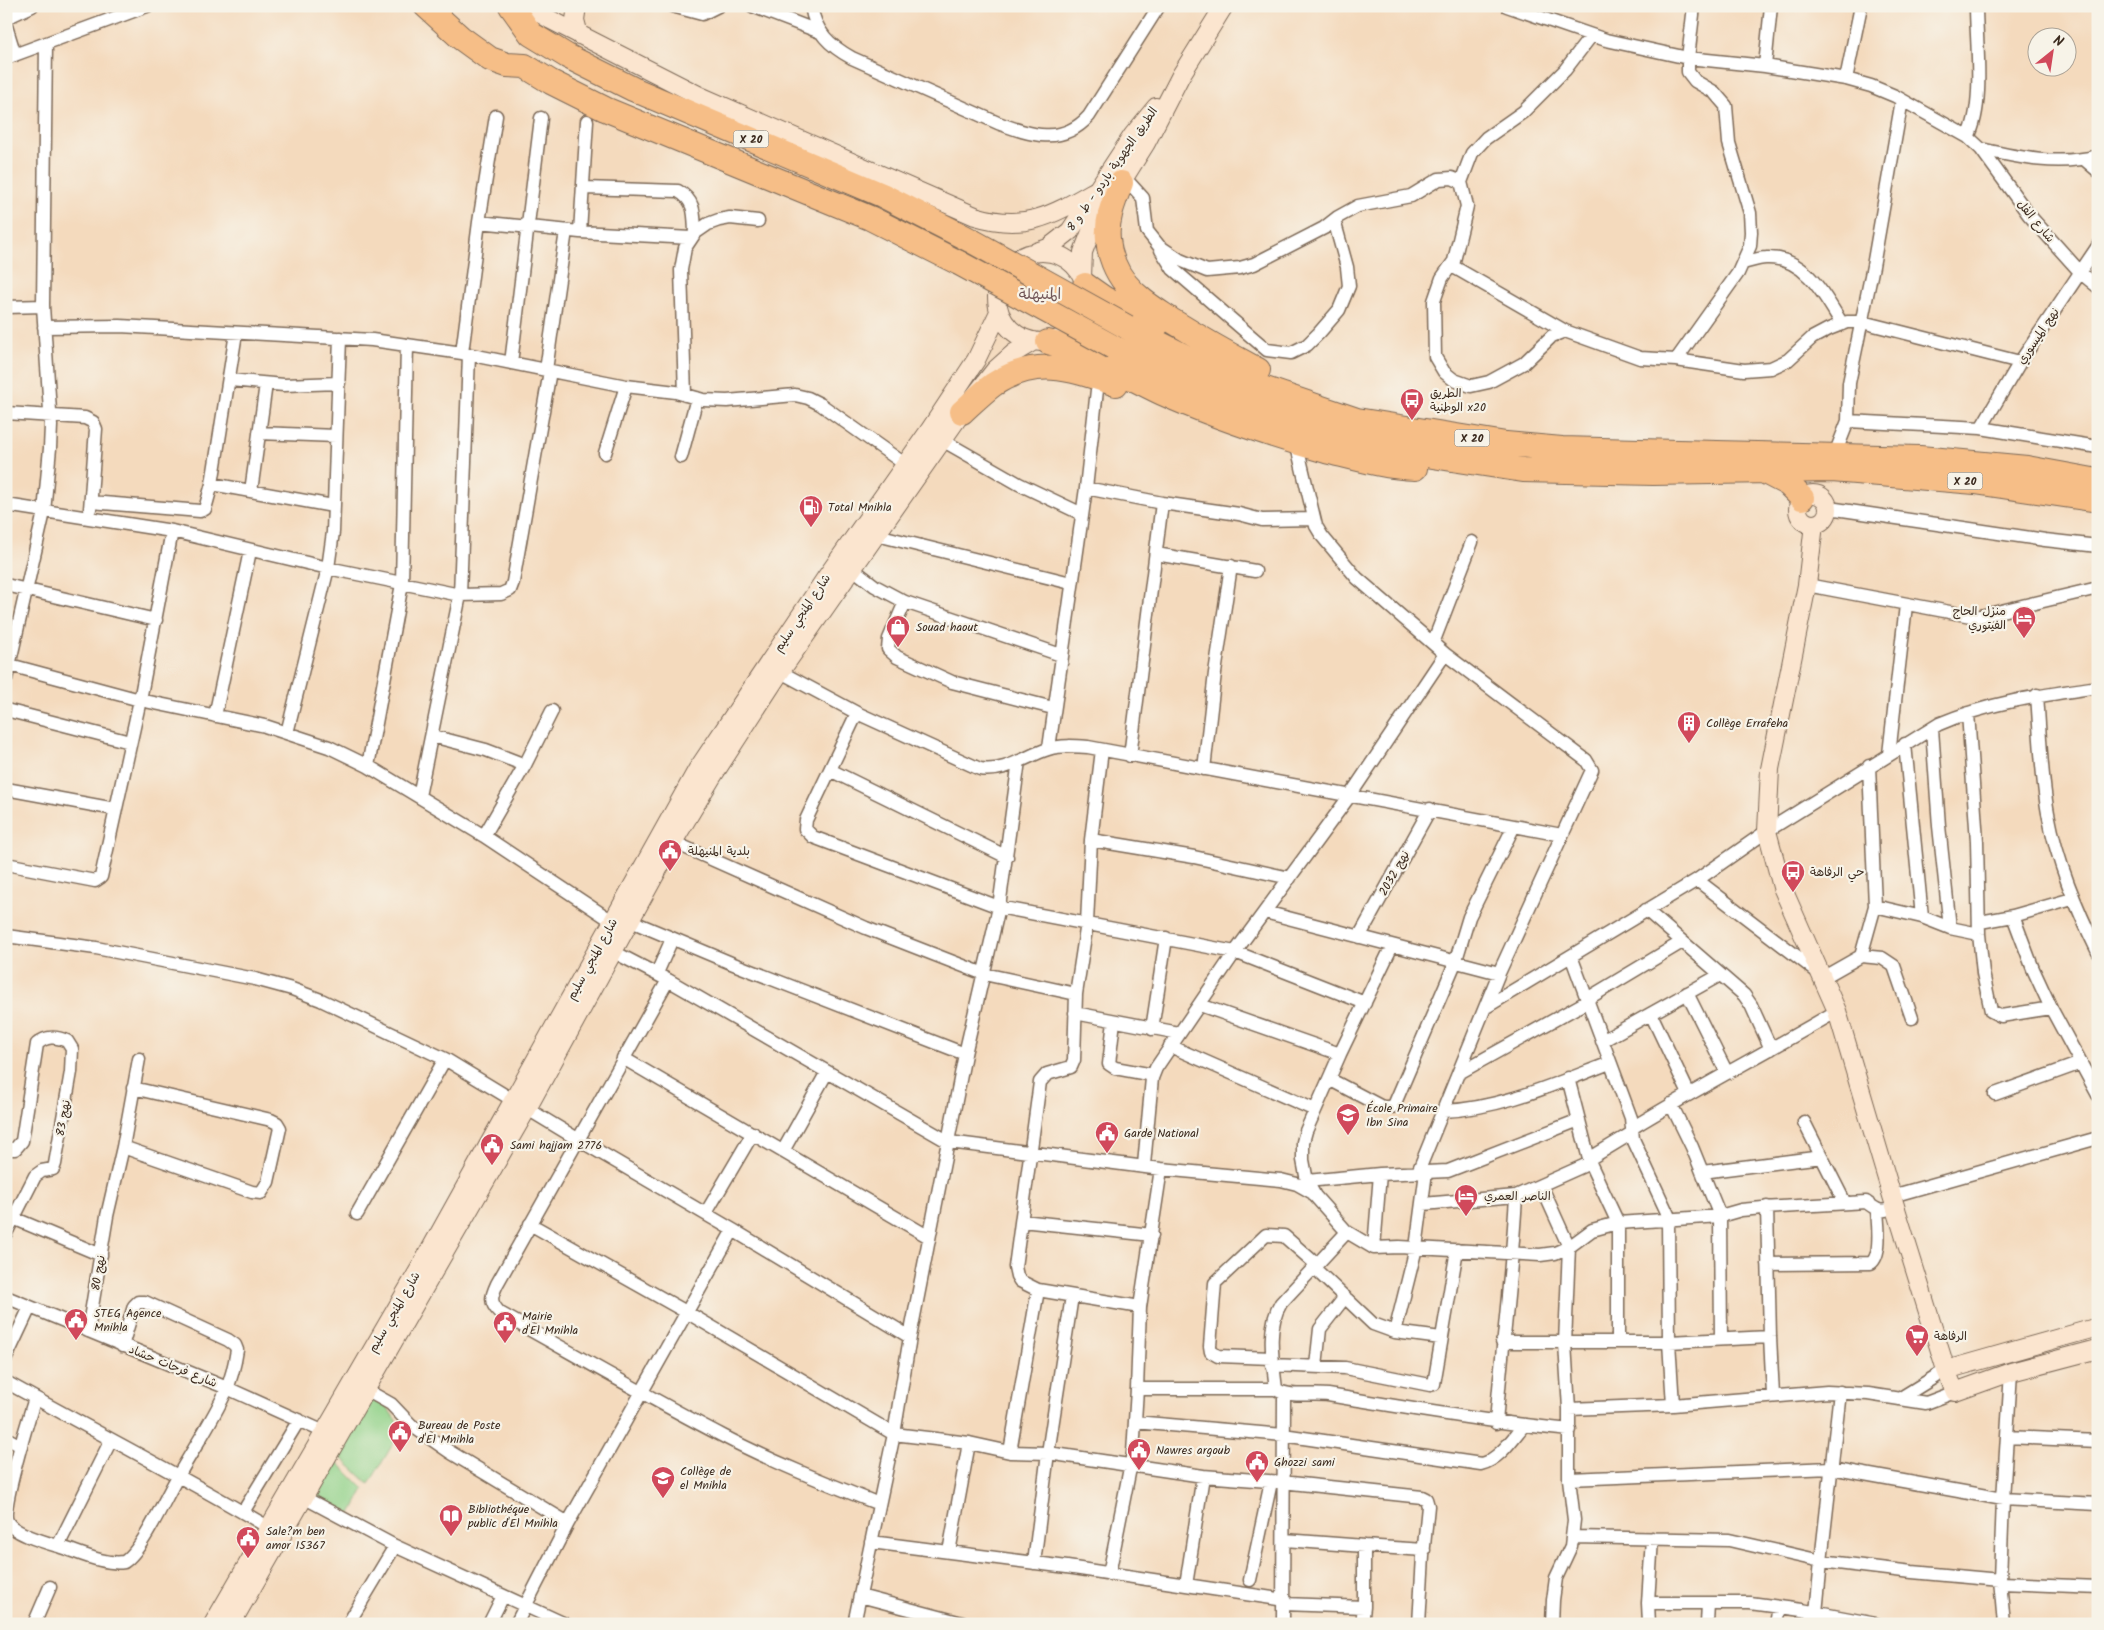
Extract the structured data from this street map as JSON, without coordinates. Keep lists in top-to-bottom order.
{
  "streets": {
    "highway": ["X 20"],
    "main road": ["الطريق الجهوية باردو - ط و 8", "شارع المنجي سليم"],
    "street": [
      "شارع الفل",
      "نهج الميسوري",
      "نهج 2032",
      "نهج 83",
      "نهج 80",
      "شارع فرحات حشاد"
    ]
  },
  "crossings": [
    ["X 20", "الطريق الجهوية باردو - ط و 8"],
    ["X 20", "شارع المنجي سليم"],
    ["الطريق الجهوية باردو - ط و 8", "شارع المنجي سليم"],
    ["شارع الفل", "نهج الميسوري"],
    ["شارع المنجي سليم", "شارع فرحات حشاد"],
    ["نهج 80", "شارع فرحات حشاد"]
  ],
  "districts": ["المنيهلة"],
  "places": {
    "bus stop": ["الطريق الوطنية x20", "حي الرفاهة"],
    "fuel station": ["Total Mnihla"],
    "hotel": ["منزل الحاج الفيتوري", "الناصر العمري"],
    "shop": ["Souad haout"],
    "building": ["Collège Errafeha"],
    "public building": [
      "بلدية المنيهلة",
      "Garde National",
      "Sami hajjam 2776",
      "STEG Agence Mnihla",
      "Mairie d'El Mnihla",
      "Bureau de Poste d'El Mnihla",
      "Nawres argoub",
      "Ghozzi sami",
      "Sale?m ben amor 15367"
    ],
    "school or university": ["École Primaire Ibn Sina", "Collège de el Mnihla"],
    "supermarket": ["الرفاهة"],
    "library": ["Bibliothéque public d'El Mnihla"]
  },
  "north": "top right"
}
